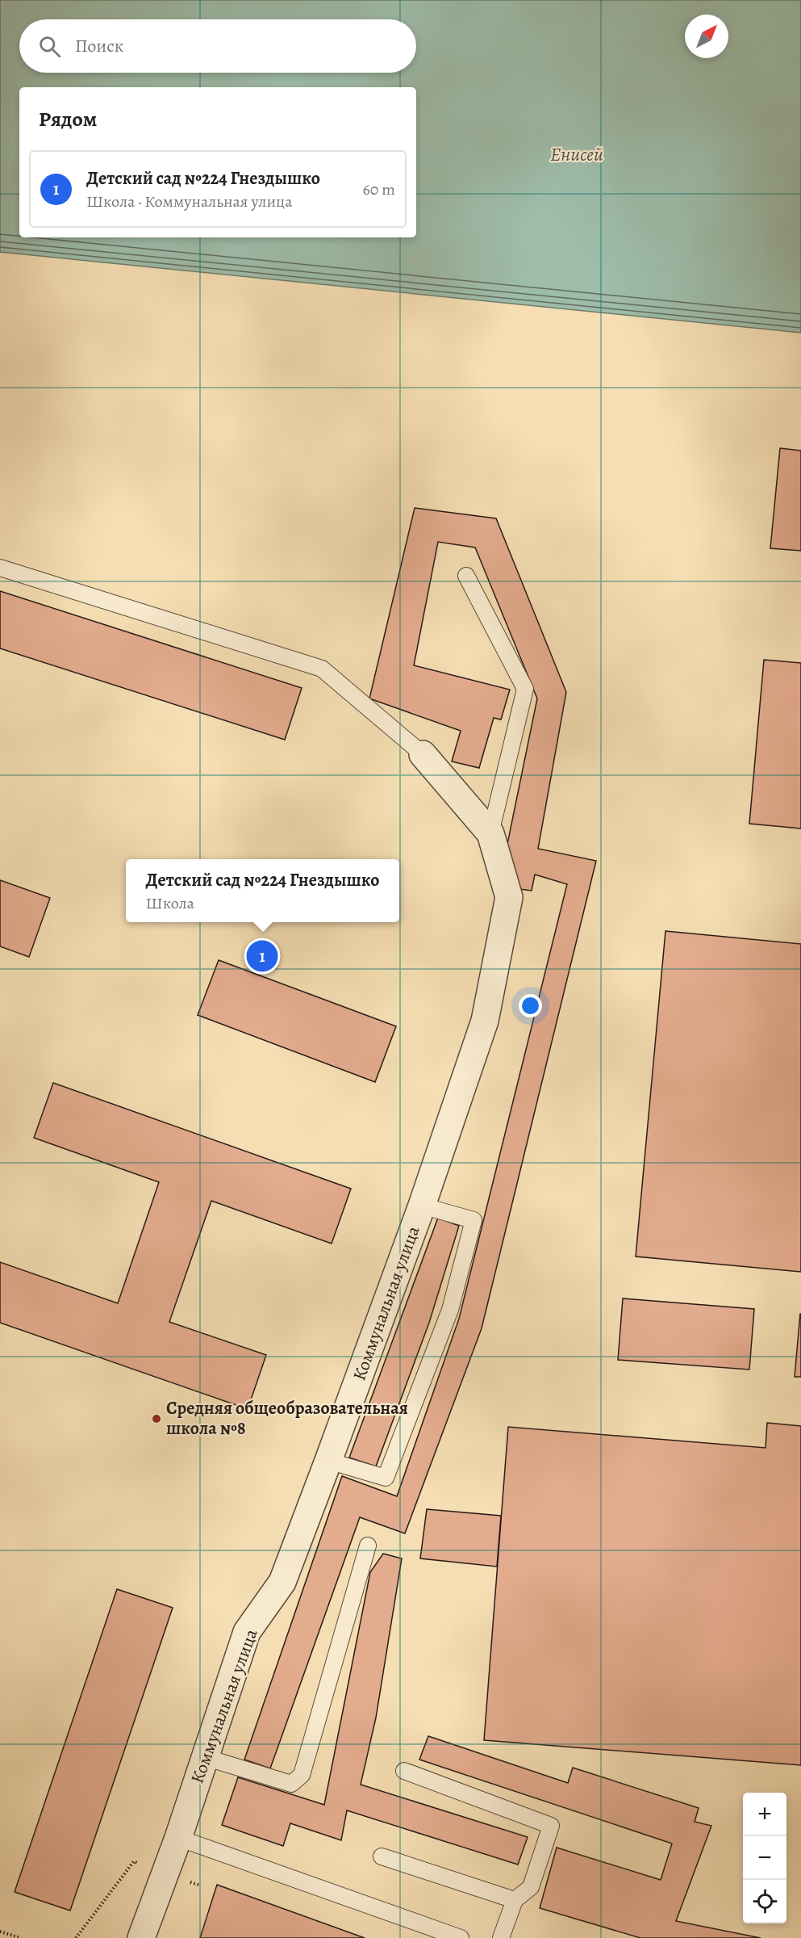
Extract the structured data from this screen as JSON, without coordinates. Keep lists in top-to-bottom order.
{
  "streets": {
    "street": ["Коммунальная улица"]
  },
  "water": ["Енисей"],
  "places": ["Средняя общеобразовательная школа №8"],
  "north": "top right",
  "page": {
    "search": "Поиск",
    "heading": "Рядом",
    "list": [
      {
        "mark": "1",
        "name": "Детский сад №224 Гнездышко",
        "note": "Школа · Коммунальная улица",
        "value": "60 m"
      }
    ],
    "popup": ["Детский сад №224 Гнездышко", "Школа"],
    "pins": "1",
    "map_buttons": ["+", "−"]
  }
}
